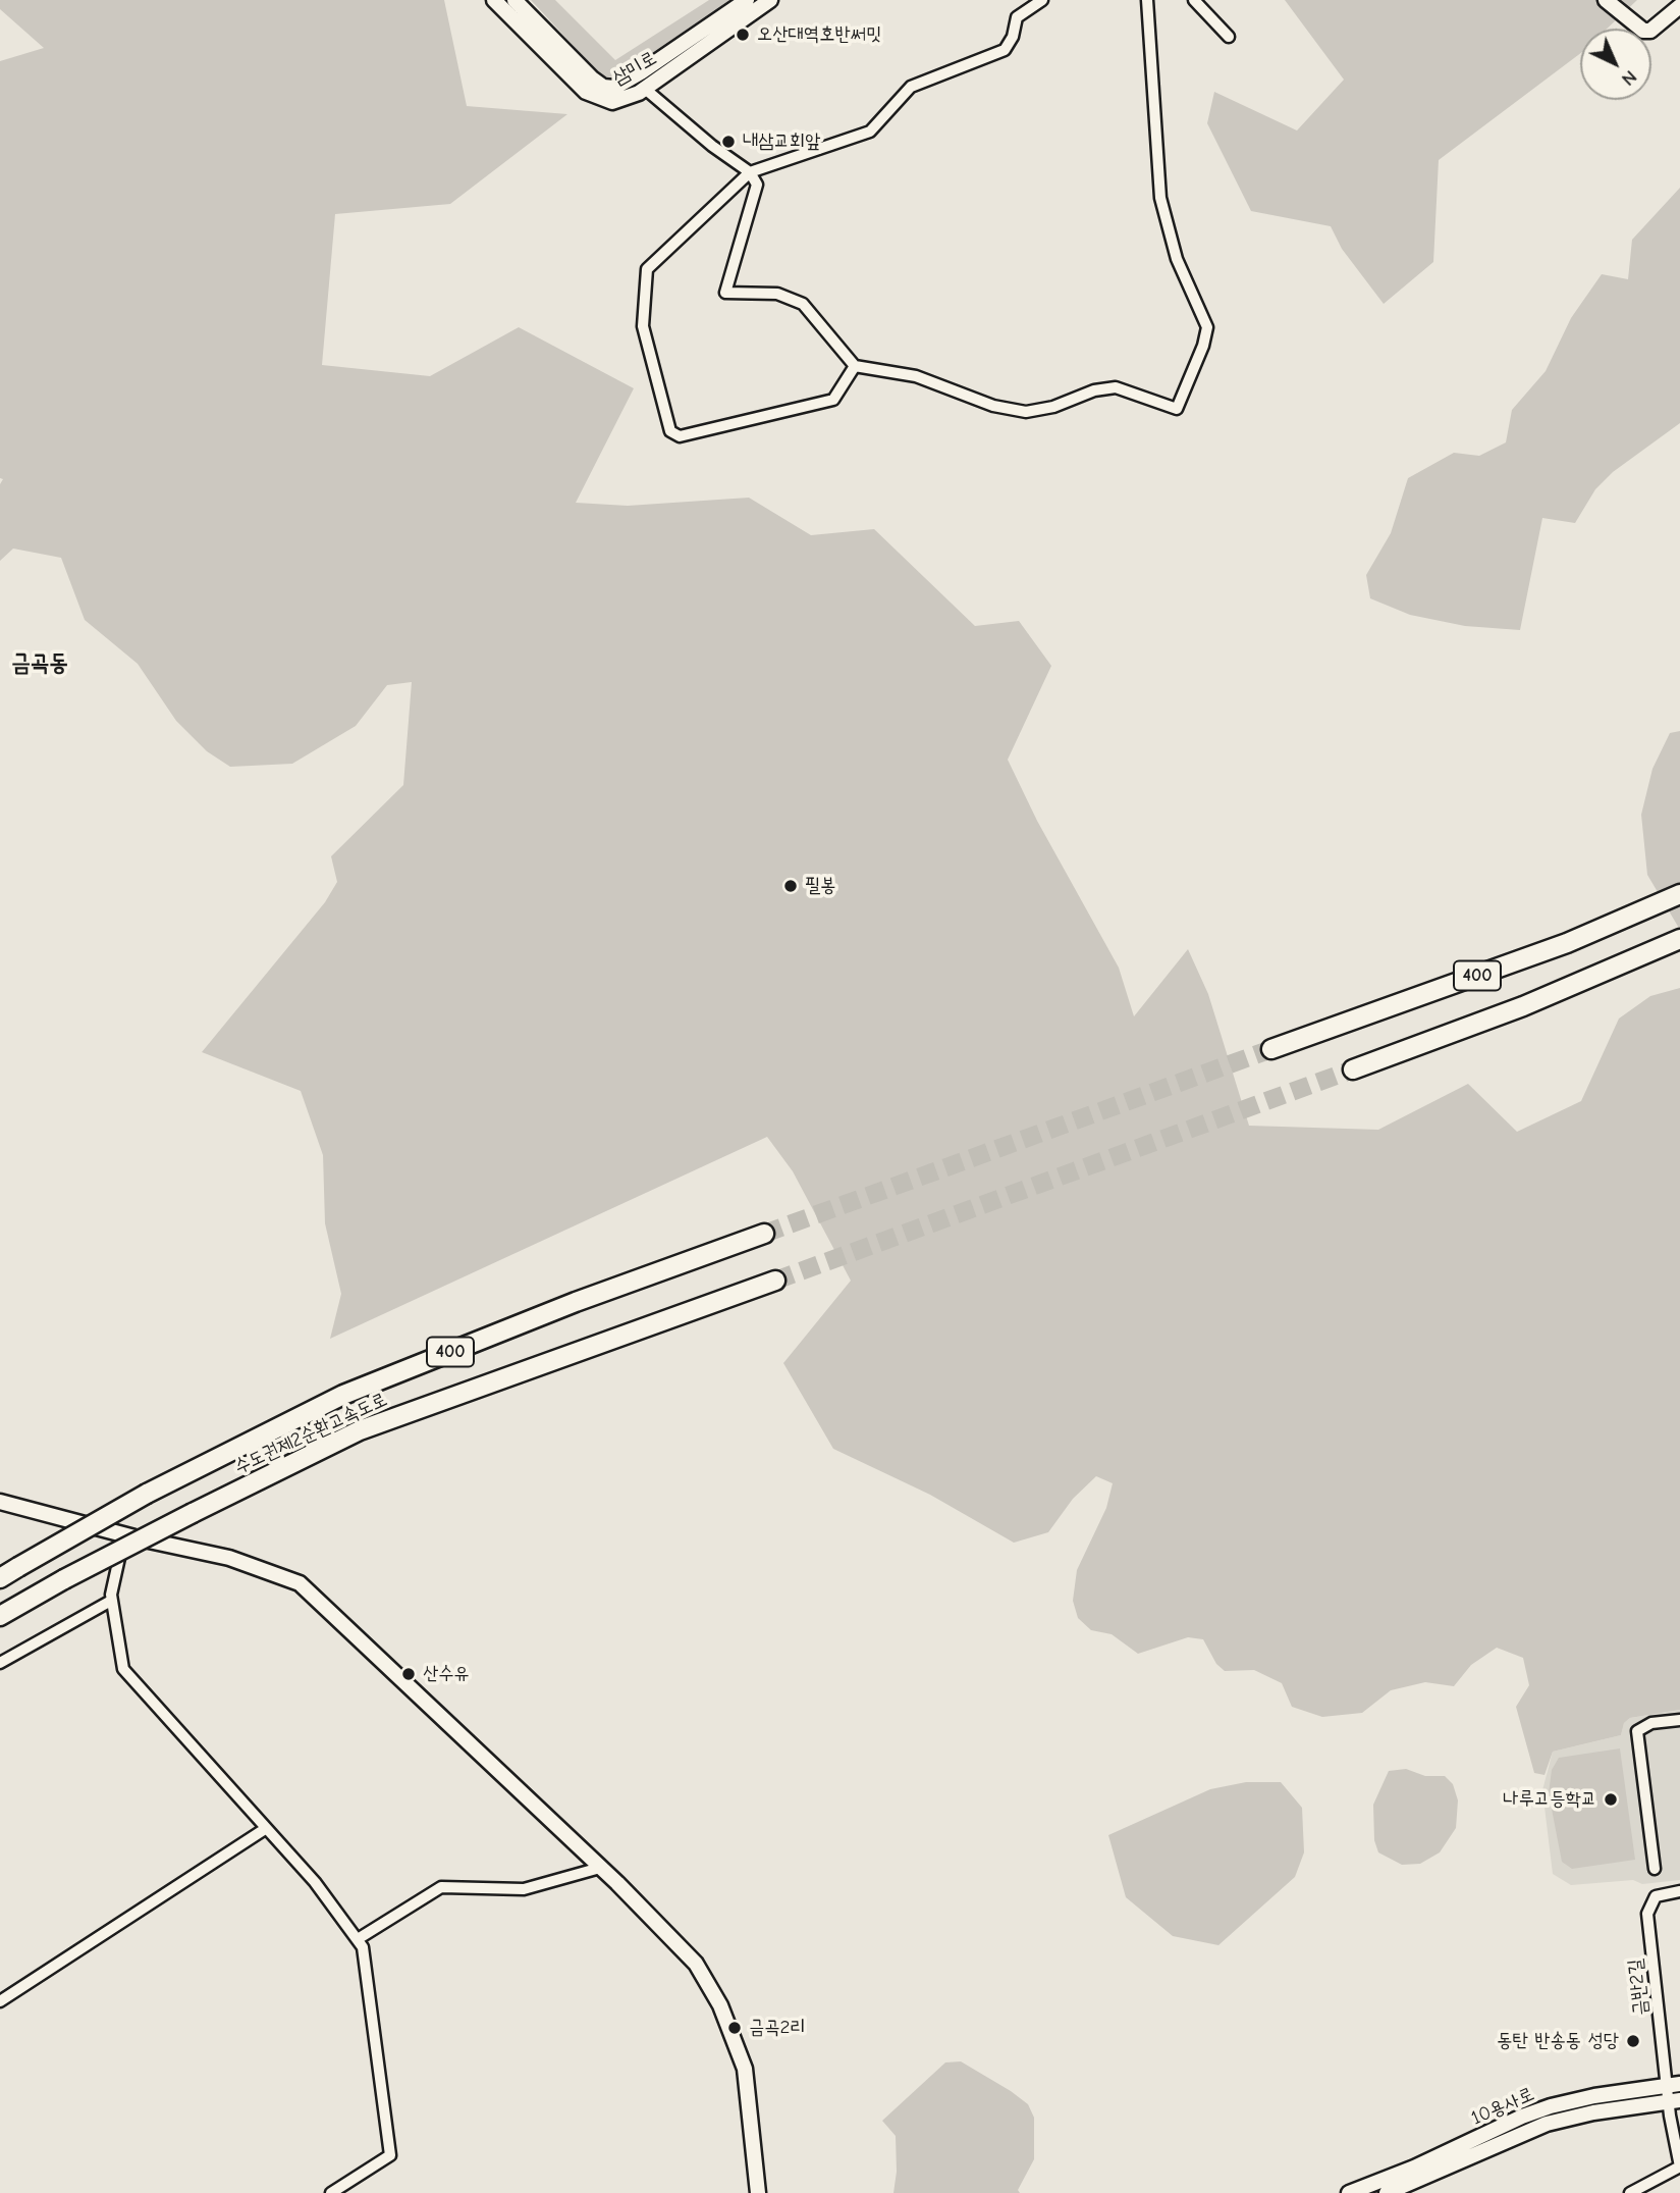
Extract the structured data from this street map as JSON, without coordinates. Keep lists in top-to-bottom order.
{
  "streets": {
    "highway": ["400", "수도권제2순환고속도로"],
    "street": ["삼미로", "금반2길", "10용사로"]
  },
  "crossings": [
    ["금반2길", "10용사로"]
  ],
  "districts": ["금곡동"],
  "places": [
    "오산대역호반써밋",
    "내삼교회앞",
    "필봉",
    "산수유",
    "나루고등학교",
    "금곡2리",
    "동탄 반송동 성당"
  ],
  "north": "bottom right"
}
